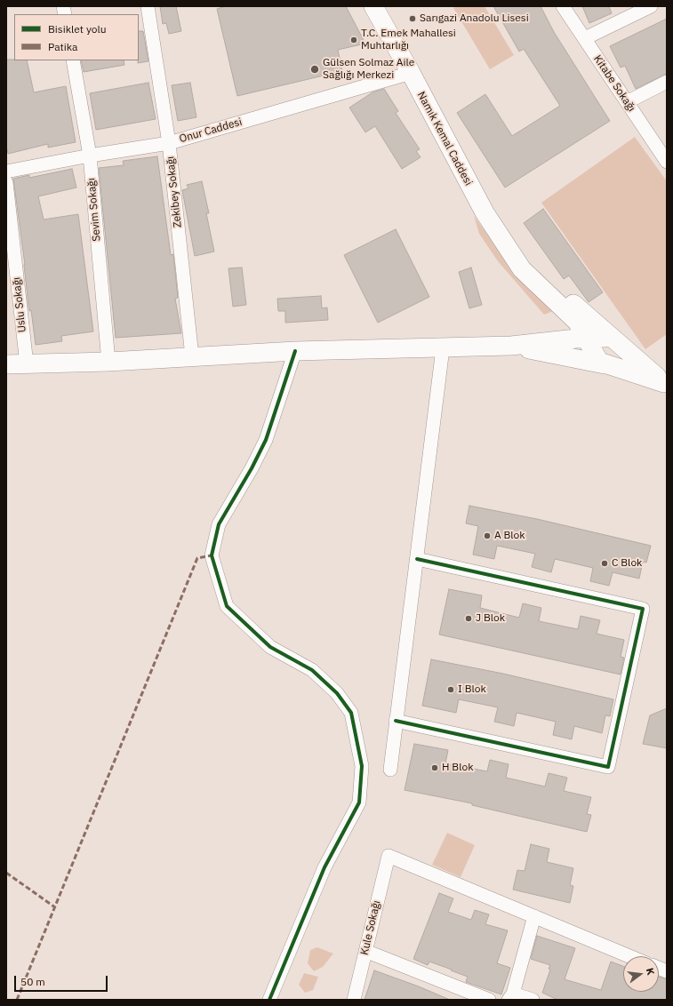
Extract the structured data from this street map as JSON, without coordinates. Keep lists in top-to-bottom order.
{
  "streets": {
    "main road": ["Namık Kemal Caddesi"],
    "street": [
      "Kitabe Sokağı",
      "Onur Caddesi",
      "Zekibey Sokağı",
      "Sevim Sokağı",
      "Uslu Sokağı",
      "Kule Sokağı"
    ]
  },
  "crossings": [
    ["Onur Caddesi", "Namık Kemal Caddesi"],
    ["Onur Caddesi", "Zekibey Sokağı"],
    ["Onur Caddesi", "Sevim Sokağı"]
  ],
  "places": [
    "Sarıgazi Anadolu Lisesi",
    "T.C. Emek Mahallesi Muhtarlığı",
    "Gülsen Solmaz Aile Sağlığı Merkezi",
    "A Blok",
    "C Blok",
    "J Blok",
    "I Blok",
    "H Blok"
  ],
  "legend": ["Bisiklet yolu", "Patika"],
  "scale_bar": "50 m",
  "north": "right"
}
